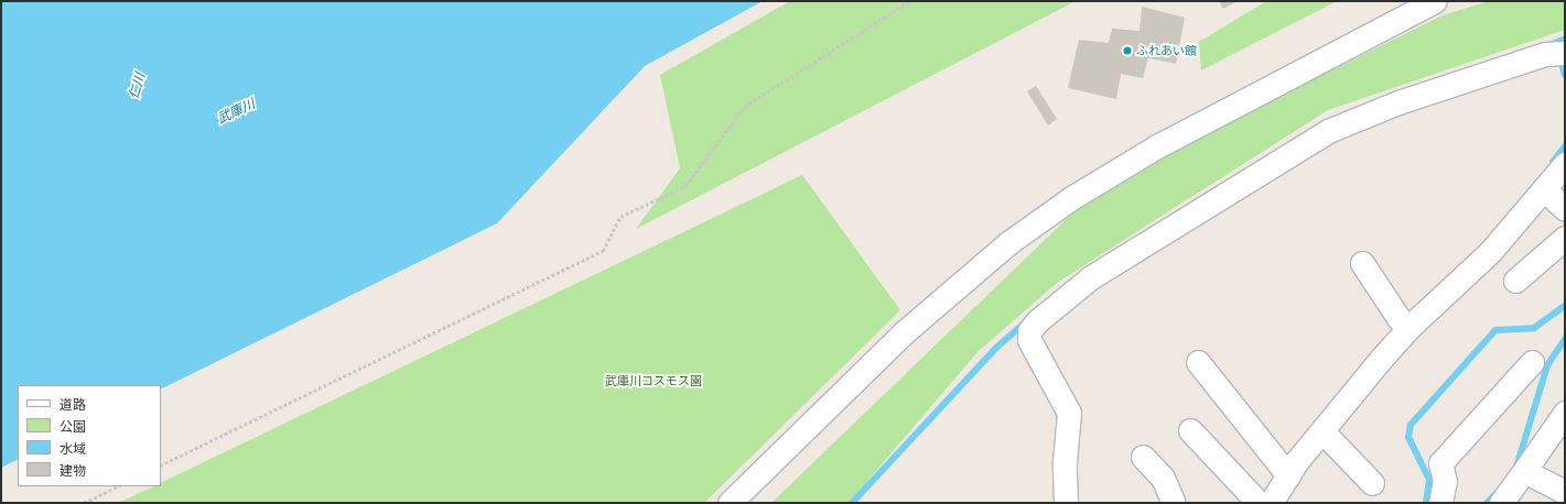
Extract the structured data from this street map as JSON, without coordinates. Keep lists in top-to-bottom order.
{
  "water": ["仁川", "武庫川"],
  "parks": ["武庫川コスモス園"],
  "places": ["ふれあい館"],
  "legend": [
    "道路",
    "公園",
    "水域",
    "建物"
  ]
}
